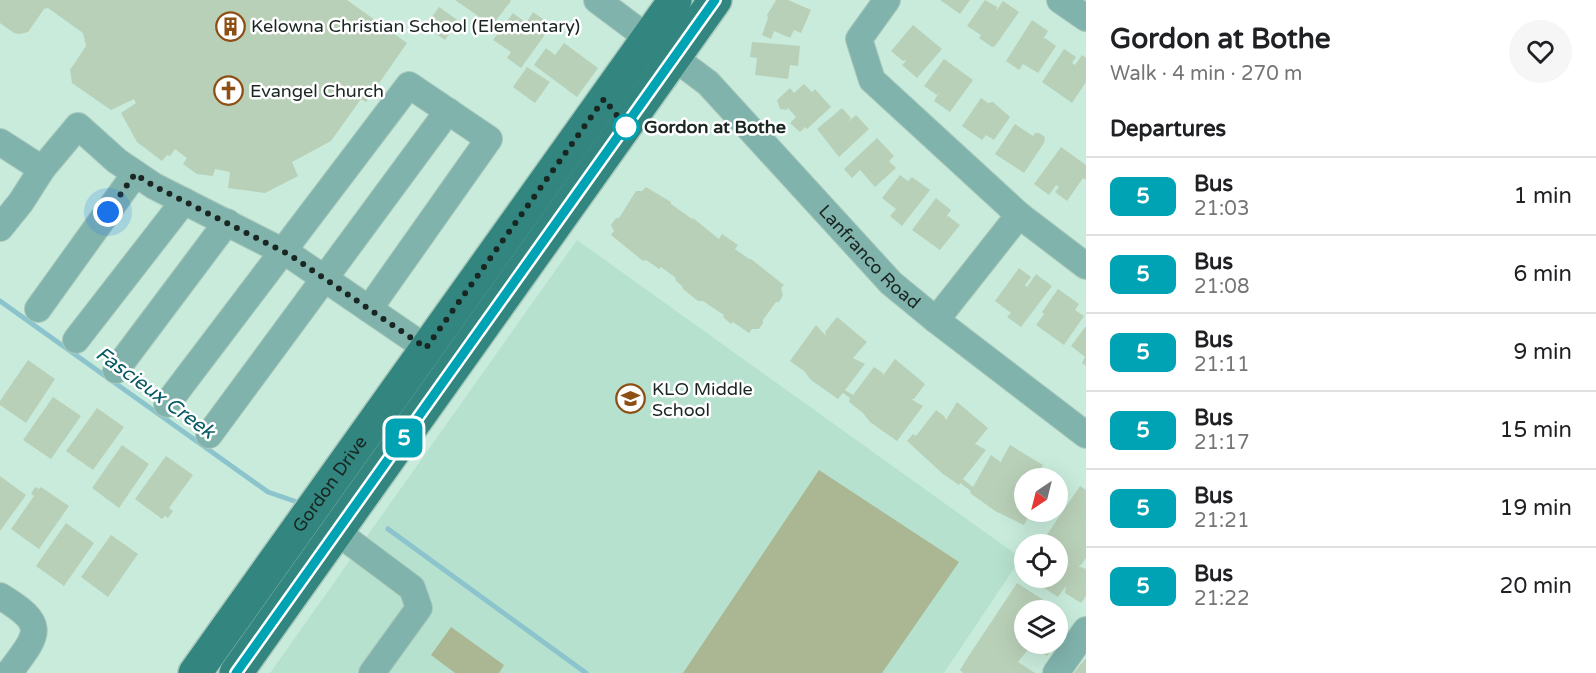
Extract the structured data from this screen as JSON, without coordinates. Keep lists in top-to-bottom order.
{
  "streets": {
    "main road": ["Gordon Drive"],
    "street": ["Lanfranco Road"]
  },
  "crossings": [
    ["Lanfranco Road", "Gordon Drive"]
  ],
  "water": ["Fascieux Creek"],
  "places": {
    "building": ["Kelowna Christian School (Elementary)"],
    "church": ["Evangel Church"],
    "other": ["Gordon at Bothe"],
    "school or university": ["KLO Middle School"]
  },
  "lines": ["bus line 5"],
  "north": "bottom left",
  "page": {
    "on_map": "5",
    "heading": [
      ["Gordon at Bothe", "Walk · 4 min · 270 m"],
      "Departures"
    ],
    "list": [
      {
        "mark": "5",
        "name": "Bus",
        "note": "21:03",
        "value": "1 min"
      },
      {
        "mark": "5",
        "name": "Bus",
        "note": "21:08",
        "value": "6 min"
      },
      {
        "mark": "5",
        "name": "Bus",
        "note": "21:11",
        "value": "9 min"
      },
      {
        "mark": "5",
        "name": "Bus",
        "note": "21:17",
        "value": "15 min"
      },
      {
        "mark": "5",
        "name": "Bus",
        "note": "21:21",
        "value": "19 min"
      },
      {
        "mark": "5",
        "name": "Bus",
        "note": "21:22",
        "value": "20 min"
      }
    ]
  }
}
